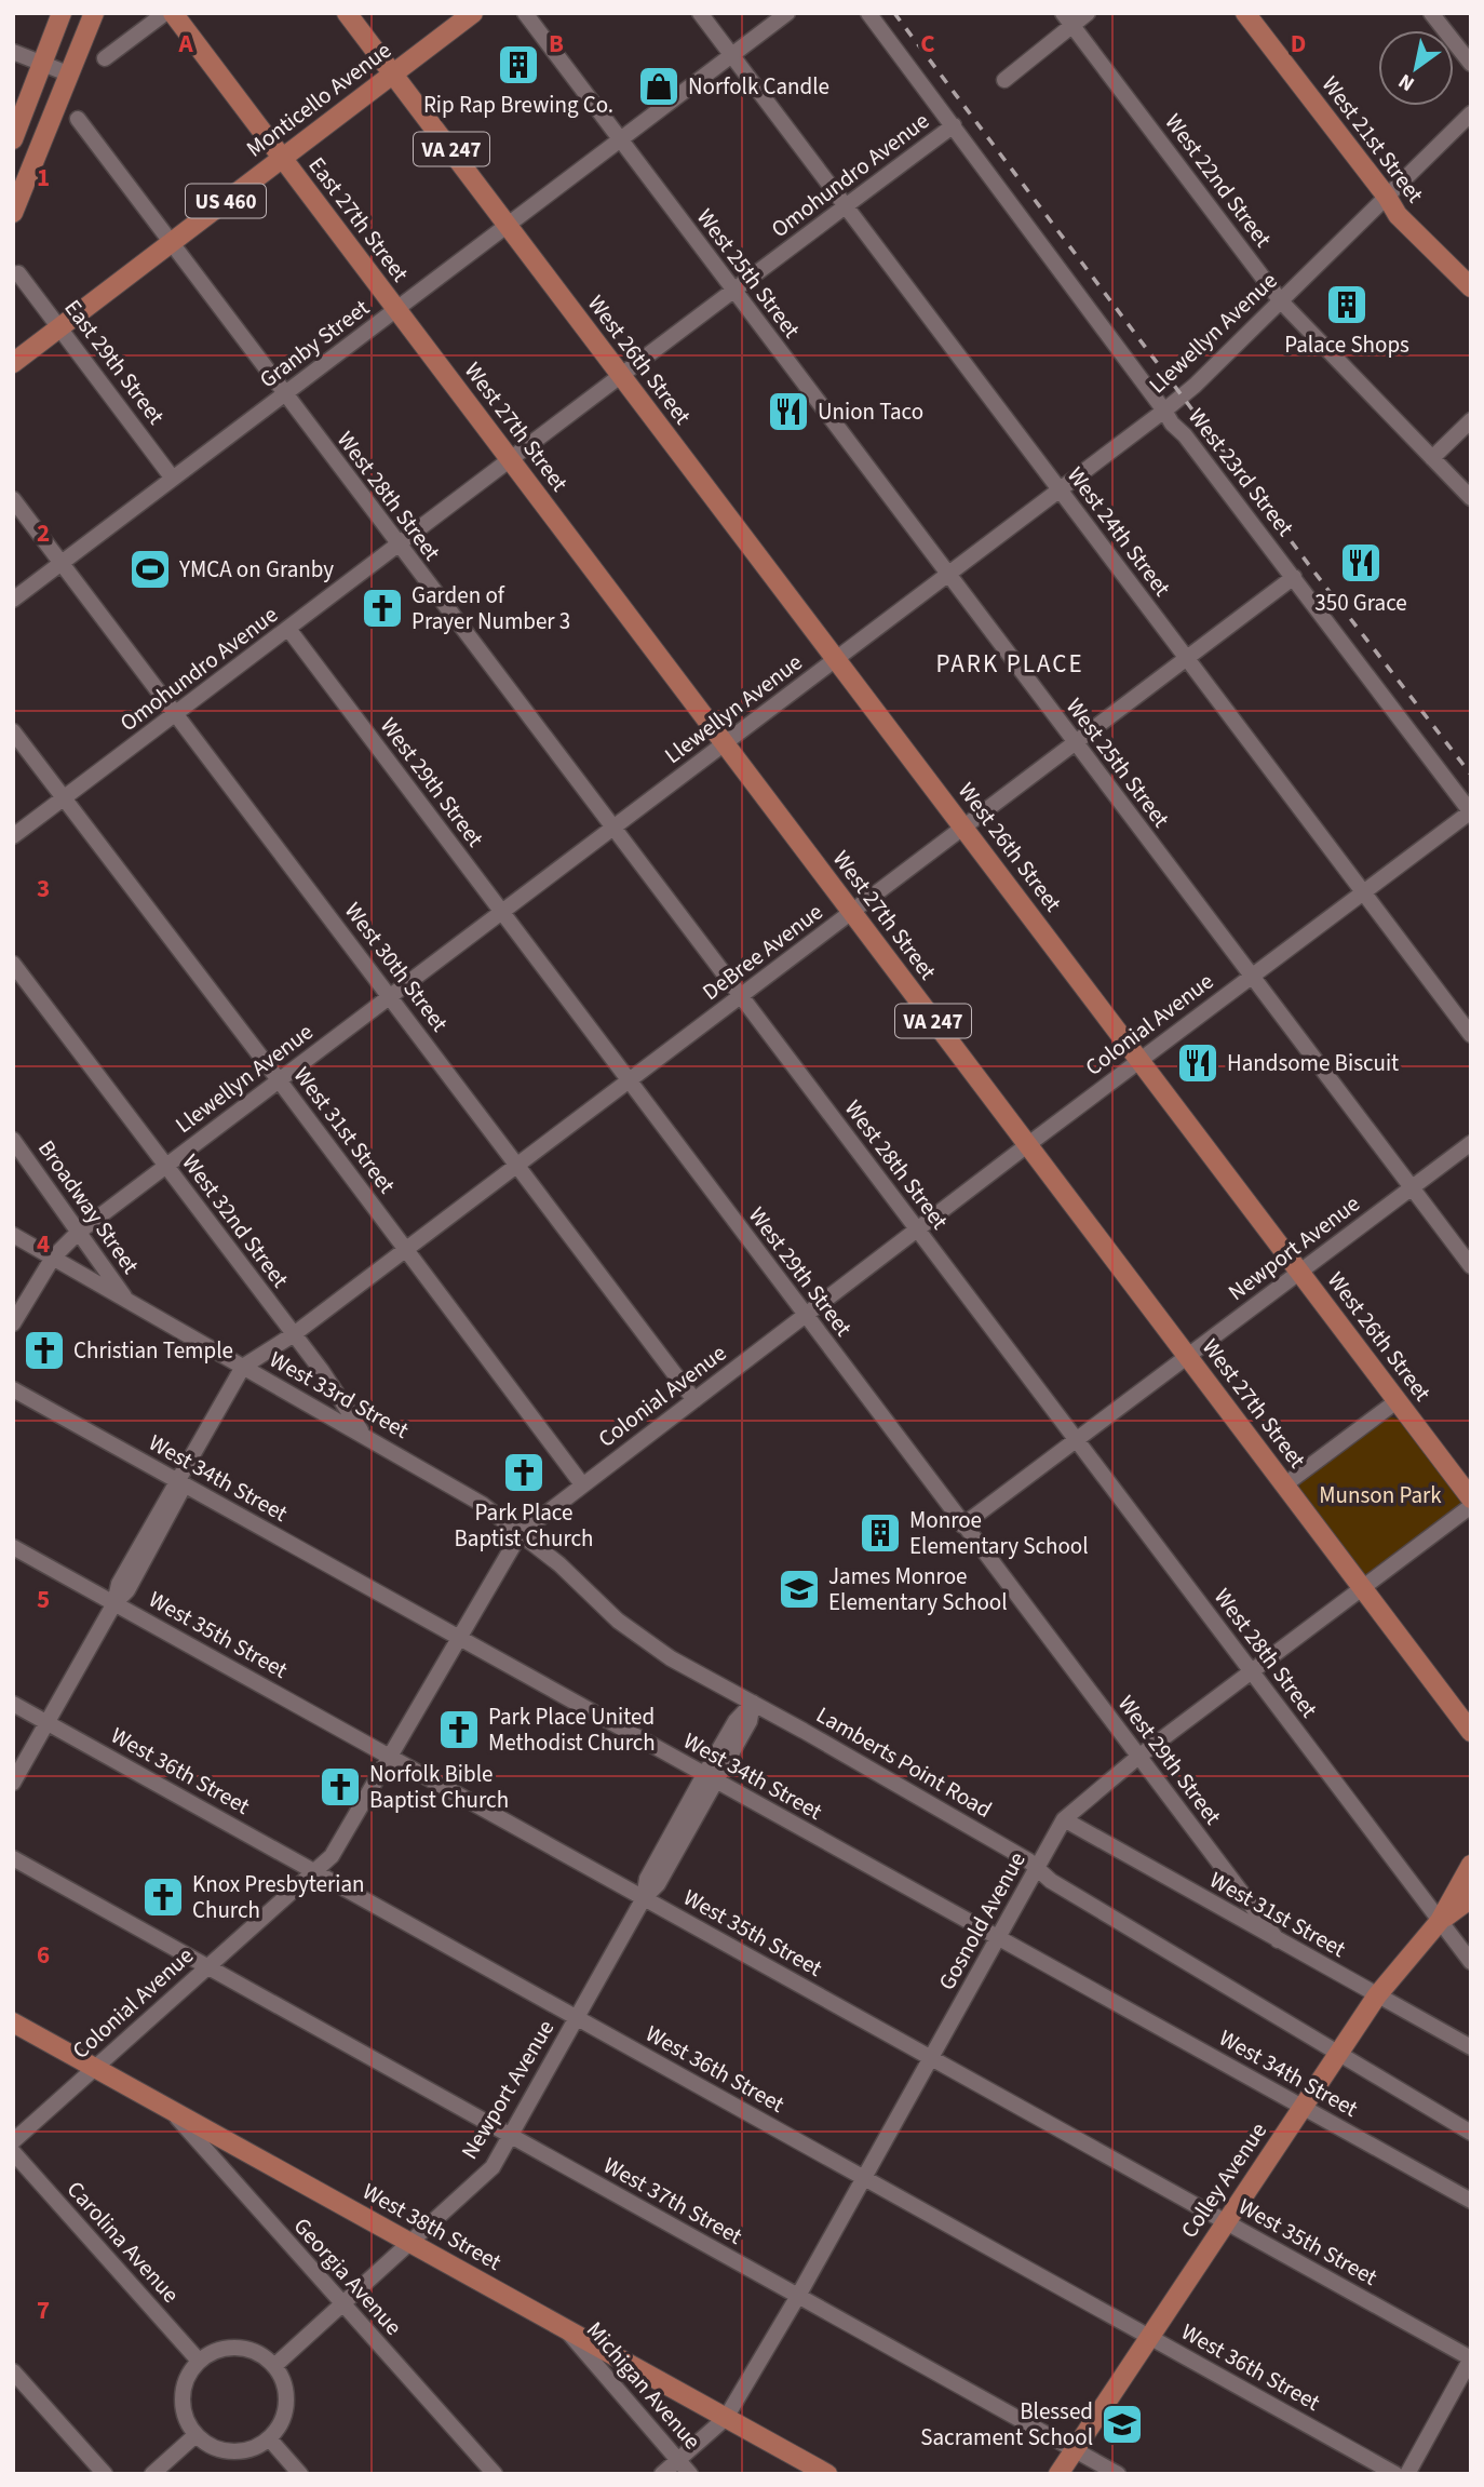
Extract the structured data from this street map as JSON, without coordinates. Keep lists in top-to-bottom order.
{
  "streets": {
    "main road": [
      "Monticello Avenue",
      "West 21st Street",
      "VA 247",
      "US 460",
      "East 27th Street",
      "West 26th Street",
      "West 27th Street",
      "Colley Avenue",
      "West 38th Street"
    ],
    "street": [
      "Omohundro Avenue",
      "West 22nd Street",
      "West 25th Street",
      "Llewellyn Avenue",
      "Granby Street",
      "East 29th Street",
      "West 23rd Street",
      "West 28th Street",
      "West 24th Street",
      "West 29th Street",
      "DeBree Avenue",
      "West 30th Street",
      "Colonial Avenue",
      "West 31st Street",
      "Broadway Street",
      "West 32nd Street",
      "Newport Avenue",
      "West 33rd Street",
      "West 34th Street",
      "West 35th Street",
      "Lamberts Point Road",
      "West 36th Street",
      "Gosnold Avenue",
      "West 37th Street",
      "Carolina Avenue",
      "Georgia Avenue",
      "Michigan Avenue"
    ]
  },
  "crossings": [
    ["Monticello Avenue", "VA 247"],
    ["Monticello Avenue", "East 27th Street"],
    ["Monticello Avenue", "East 29th Street"],
    ["Monticello Avenue", "West 28th Street"],
    ["West 21st Street", "Llewellyn Avenue"],
    ["VA 247", "Granby Street"],
    ["VA 247", "West 26th Street"],
    ["Omohundro Avenue", "West 25th Street"],
    ["Omohundro Avenue", "West 26th Street"],
    ["Omohundro Avenue", "West 27th Street"],
    ["Omohundro Avenue", "West 23rd Street"],
    ["Omohundro Avenue", "West 28th Street"],
    ["Omohundro Avenue", "West 24th Street"],
    ["Omohundro Avenue", "West 29th Street"],
    ["Omohundro Avenue", "West 30th Street"],
    ["Omohundro Avenue", "West 31st Street"],
    ["West 22nd Street", "Llewellyn Avenue"],
    ["East 27th Street", "Granby Street"],
    ["East 27th Street", "West 27th Street"],
    ["West 25th Street", "Llewellyn Avenue"],
    ["West 25th Street", "Granby Street"],
    ["West 25th Street", "DeBree Avenue"],
    ["West 25th Street", "Colonial Avenue"],
    ["West 25th Street", "Newport Avenue"],
    ["Llewellyn Avenue", "West 26th Street"],
    ["Llewellyn Avenue", "West 27th Street"],
    ["Llewellyn Avenue", "West 23rd Street"],
    ["Llewellyn Avenue", "West 28th Street"],
    ["Llewellyn Avenue", "West 24th Street"],
    ["Llewellyn Avenue", "West 29th Street"],
    ["Llewellyn Avenue", "West 30th Street"],
    ["Llewellyn Avenue", "West 31st Street"],
    ["Llewellyn Avenue", "Broadway Street"],
    ["Llewellyn Avenue", "West 32nd Street"],
    ["Llewellyn Avenue", "West 33rd Street"],
    ["Granby Street", "West 26th Street"],
    ["Granby Street", "East 29th Street"],
    ["Granby Street", "West 27th Street"],
    ["Granby Street", "West 28th Street"],
    ["Granby Street", "West 24th Street"],
    ["Granby Street", "West 30th Street"],
    ["West 26th Street", "DeBree Avenue"],
    ["West 26th Street", "Colonial Avenue"],
    ["West 26th Street", "Newport Avenue"],
    ["West 27th Street", "DeBree Avenue"],
    ["West 27th Street", "Colonial Avenue"],
    ["West 27th Street", "Newport Avenue"],
    ["West 27th Street", "Gosnold Avenue"],
    ["West 23rd Street", "DeBree Avenue"],
    ["West 23rd Street", "Colonial Avenue"],
    ["West 28th Street", "DeBree Avenue"],
    ["West 28th Street", "Colonial Avenue"],
    ["West 28th Street", "Newport Avenue"],
    ["West 28th Street", "Gosnold Avenue"],
    ["West 28th Street", "Colley Avenue"],
    ["West 24th Street", "DeBree Avenue"],
    ["West 24th Street", "Colonial Avenue"],
    ["West 29th Street", "DeBree Avenue"],
    ["West 29th Street", "Colonial Avenue"],
    ["West 29th Street", "West 31st Street"],
    ["West 29th Street", "Newport Avenue"],
    ["West 29th Street", "Gosnold Avenue"],
    ["DeBree Avenue", "West 30th Street"],
    ["DeBree Avenue", "West 31st Street"],
    ["DeBree Avenue", "West 32nd Street"],
    ["DeBree Avenue", "West 33rd Street"],
    ["DeBree Avenue", "West 34th Street"],
    ["DeBree Avenue", "West 35th Street"],
    ["DeBree Avenue", "West 36th Street"],
    ["West 30th Street", "Colonial Avenue"],
    ["Colonial Avenue", "West 31st Street"],
    ["Colonial Avenue", "West 33rd Street"],
    ["Colonial Avenue", "West 34th Street"],
    ["Colonial Avenue", "West 35th Street"],
    ["Colonial Avenue", "Lamberts Point Road"],
    ["Colonial Avenue", "West 36th Street"],
    ["Colonial Avenue", "West 37th Street"],
    ["Colonial Avenue", "West 38th Street"],
    ["West 31st Street", "Gosnold Avenue"],
    ["West 31st Street", "Colley Avenue"],
    ["Broadway Street", "West 33rd Street"],
    ["West 32nd Street", "West 33rd Street"],
    ["Newport Avenue", "West 34th Street"],
    ["Newport Avenue", "West 35th Street"],
    ["Newport Avenue", "Lamberts Point Road"],
    ["Newport Avenue", "West 36th Street"],
    ["Newport Avenue", "West 37th Street"],
    ["Newport Avenue", "West 38th Street"],
    ["Newport Avenue", "Carolina Avenue"],
    ["Newport Avenue", "Georgia Avenue"],
    ["West 33rd Street", "Lamberts Point Road"],
    ["West 34th Street", "Gosnold Avenue"],
    ["West 34th Street", "Colley Avenue"],
    ["West 35th Street", "Gosnold Avenue"],
    ["West 35th Street", "Colley Avenue"],
    ["Lamberts Point Road", "Gosnold Avenue"],
    ["Lamberts Point Road", "Colley Avenue"],
    ["West 36th Street", "Gosnold Avenue"],
    ["West 36th Street", "Colley Avenue"],
    ["Gosnold Avenue", "West 37th Street"],
    ["Gosnold Avenue", "West 38th Street"],
    ["Gosnold Avenue", "Michigan Avenue"],
    ["Colley Avenue", "West 37th Street"],
    ["West 38th Street", "Georgia Avenue"],
    ["West 38th Street", "Michigan Avenue"]
  ],
  "districts": ["PARK PLACE"],
  "parks": ["Munson Park"],
  "places": {
    "building": ["Rip Rap Brewing Co.", "Palace Shops", "Monroe Elementary School"],
    "shop": ["Norfolk Candle"],
    "restaurant": ["Union Taco", "350 Grace", "Handsome Biscuit"],
    "sports": ["YMCA on Granby"],
    "church": [
      "Garden of Prayer Number 3",
      "Christian Temple",
      "Park Place Baptist Church",
      "Park Place United Methodist Church",
      "Norfolk Bible Baptist Church",
      "Knox Presbyterian Church"
    ],
    "school or university": ["James Monroe Elementary School", "Blessed Sacrament School"]
  },
  "north": "bottom left",
  "grid": {
    "columns": [
      "A",
      "B",
      "C",
      "D"
    ],
    "rows": [
      "1",
      "2",
      "3",
      "4",
      "5",
      "6",
      "7"
    ]
  }
}
